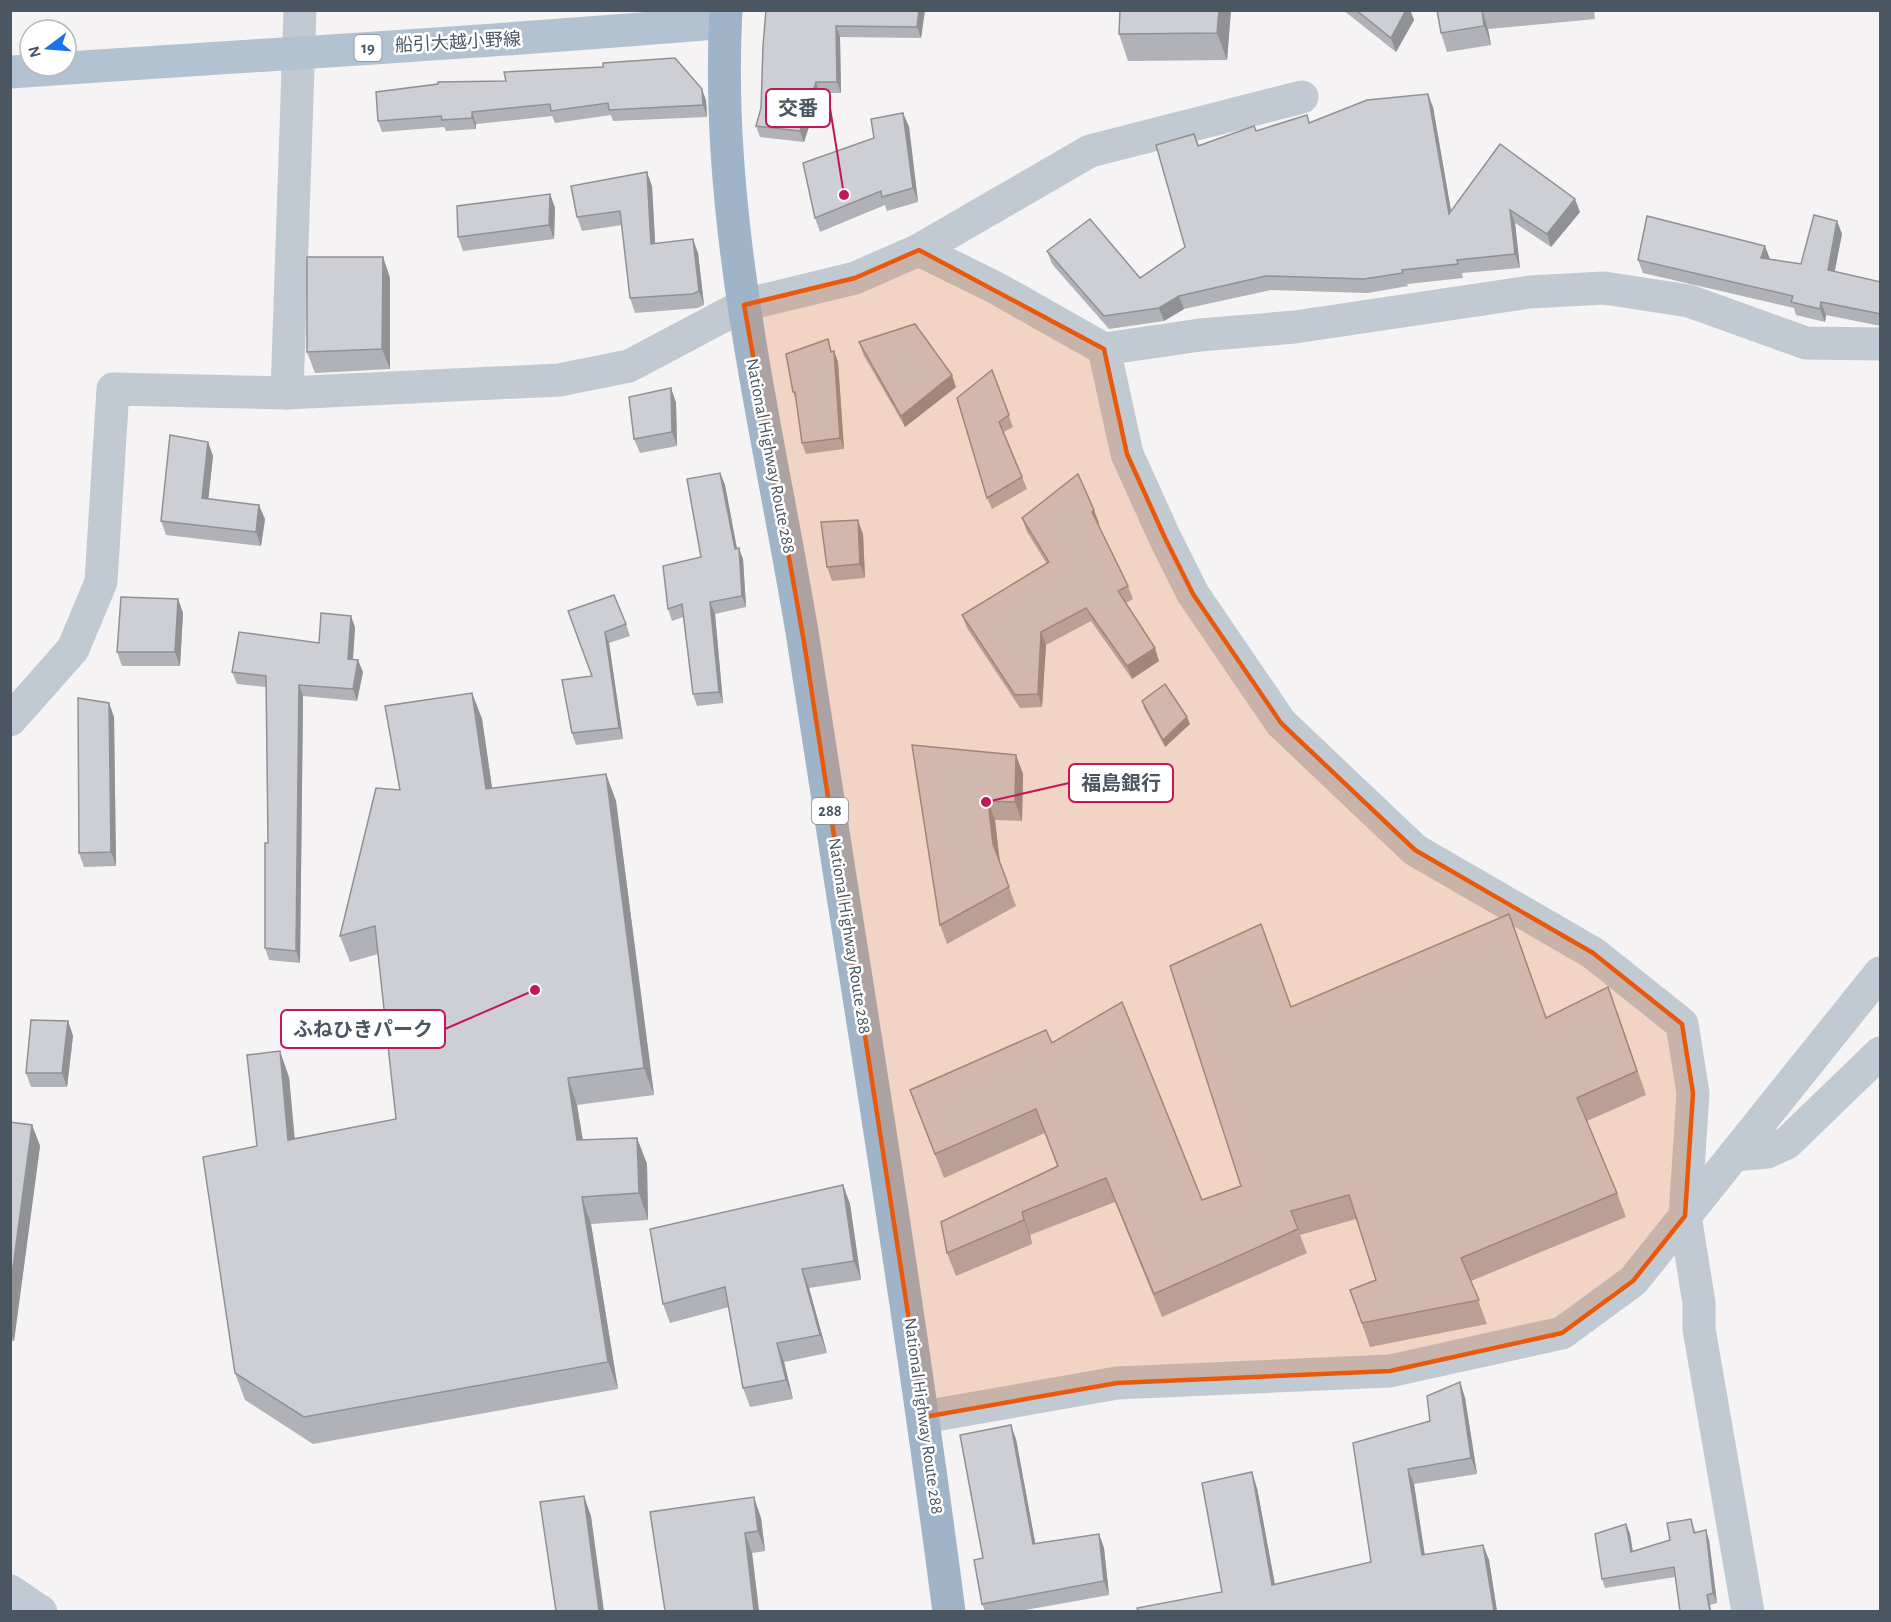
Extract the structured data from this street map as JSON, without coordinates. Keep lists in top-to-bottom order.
{
  "streets": {
    "highway": ["National Highway Route 288", "288"],
    "main road": ["船引大越小野線", "19"]
  },
  "crossings": [
    ["船引大越小野線", "National Highway Route 288"]
  ],
  "places": ["交番", "福島銀行", "ふねひきパーク"],
  "north": "left"
}
